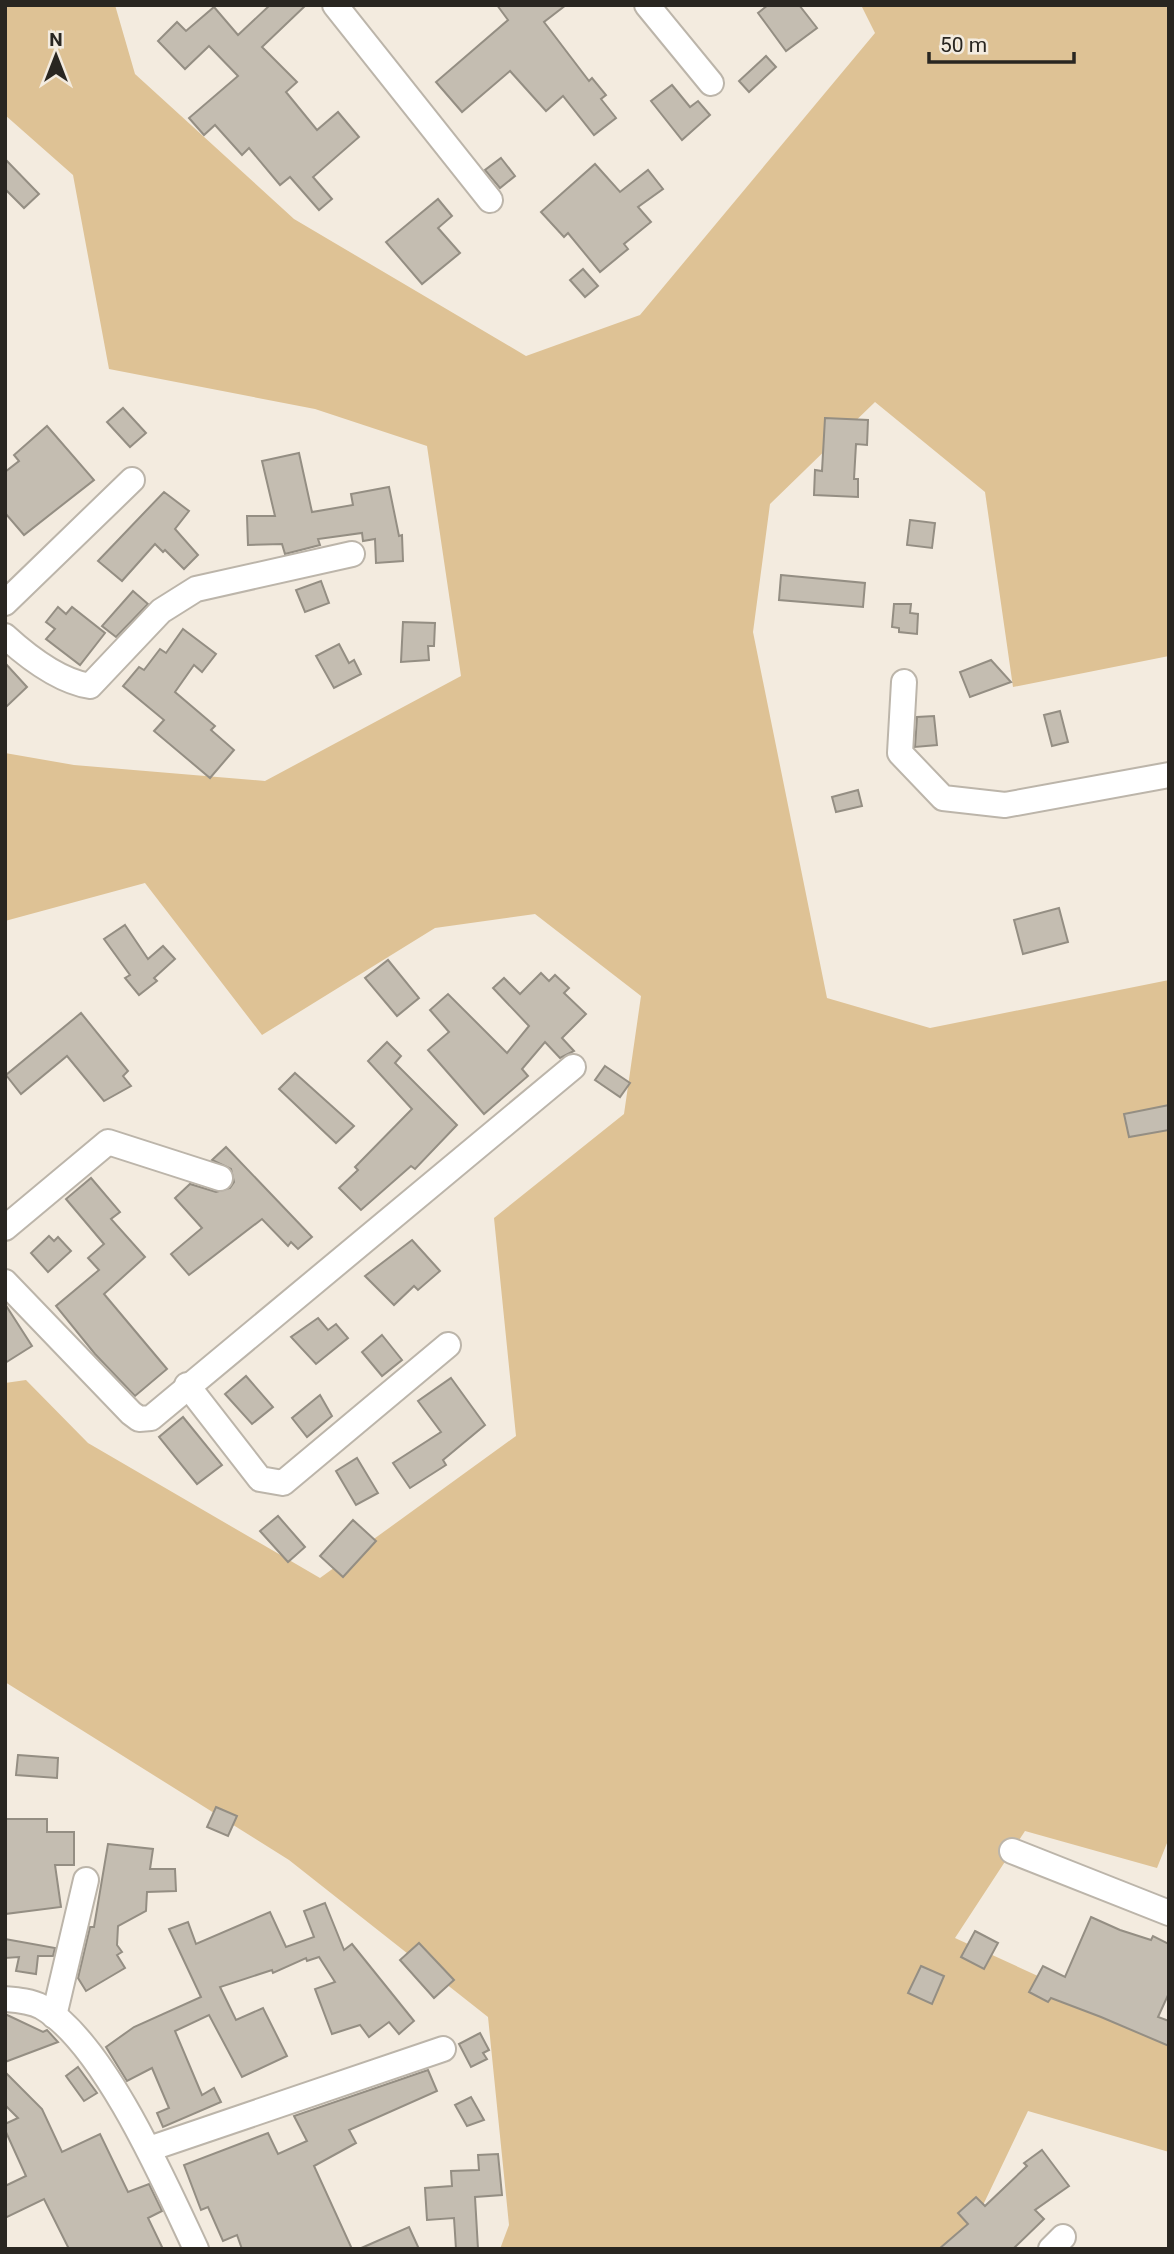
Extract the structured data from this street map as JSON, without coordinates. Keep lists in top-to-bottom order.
{
  "scale_bar": "50 m",
  "north": "top"
}
